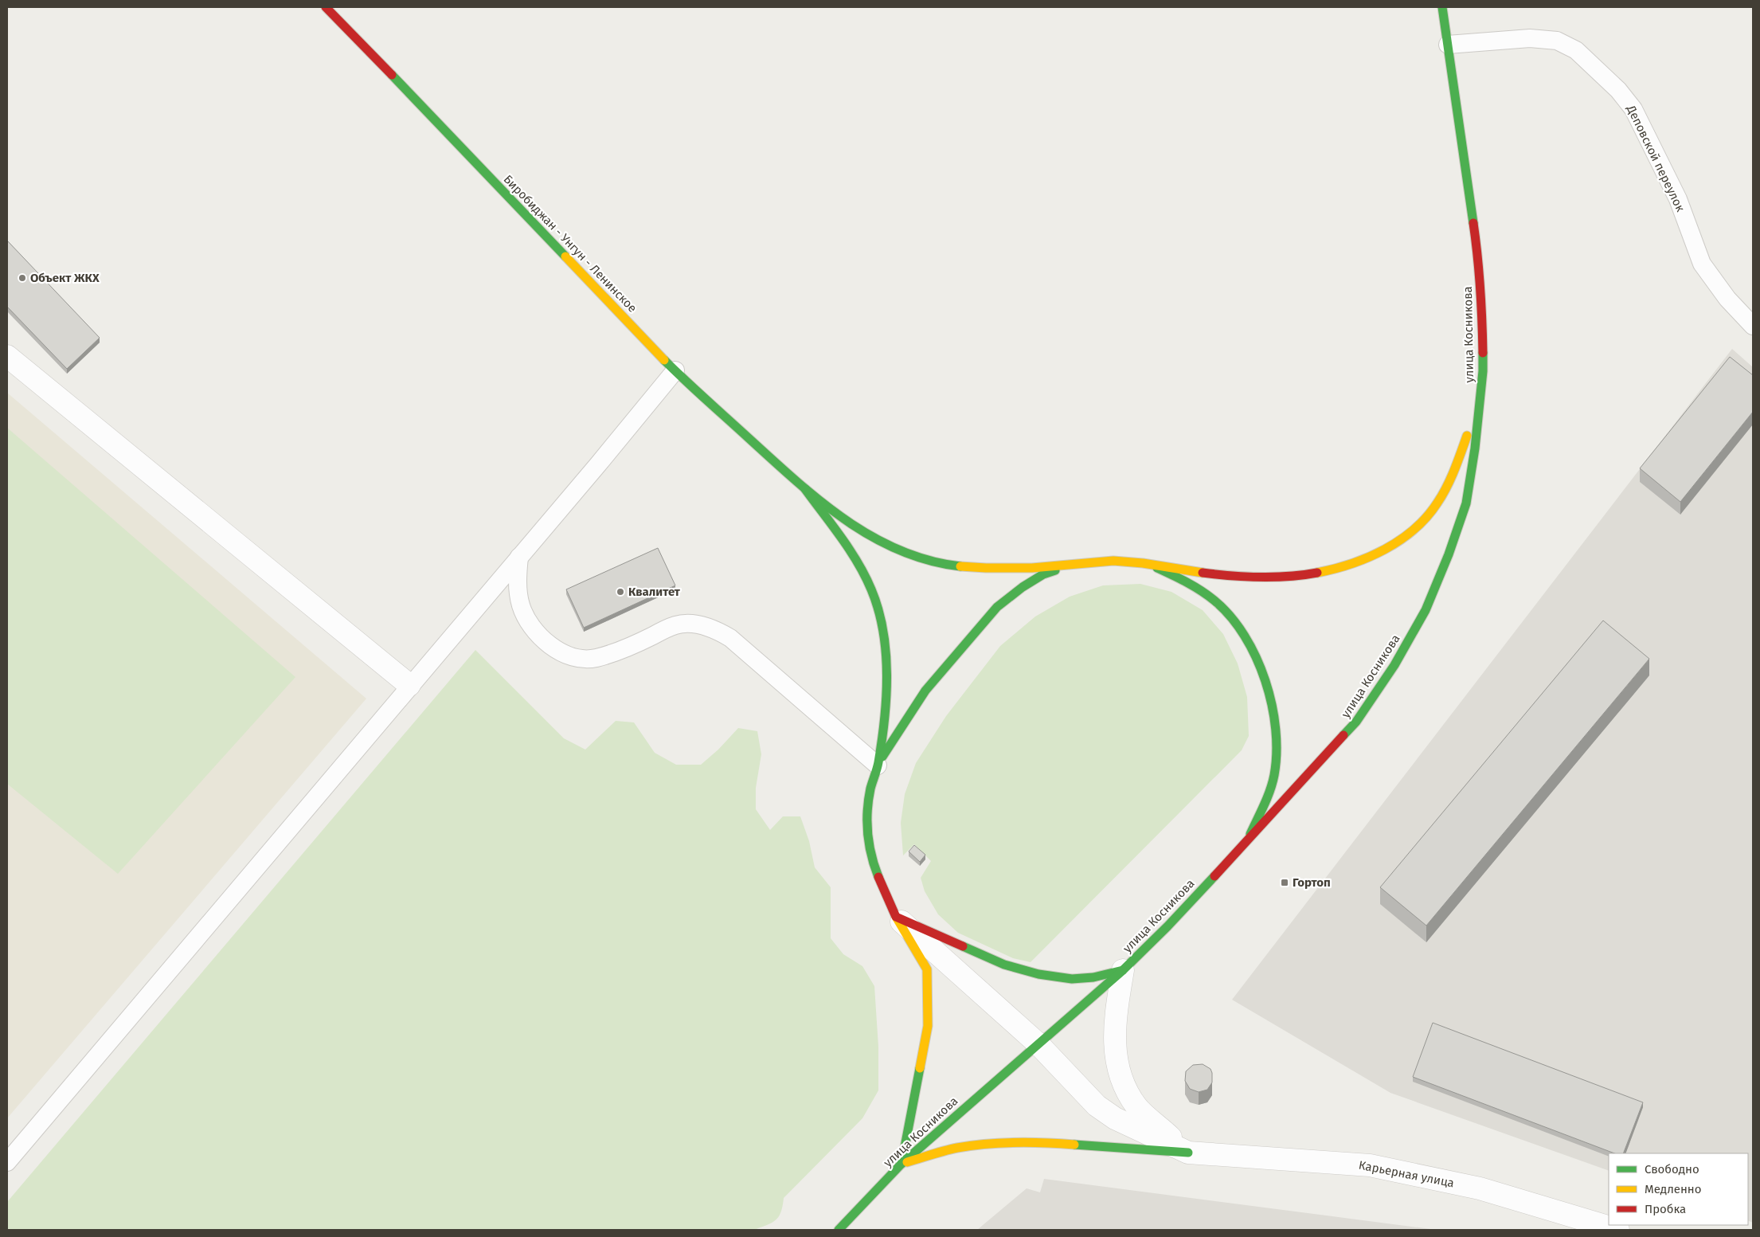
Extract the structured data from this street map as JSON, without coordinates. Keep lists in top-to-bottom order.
{
  "streets": {
    "main road": ["Биробиджан - Унгун - Ленинское", "улица Косникова"],
    "street": ["Карьерная улица"],
    "lane": ["Деповской переулок"]
  },
  "crossings": [
    ["Деповской переулок", "улица Косникова"]
  ],
  "places": {
    "other": ["Объект ЖКХ", "Квалитет"],
    "transit": ["Гортоп"]
  },
  "legend": ["Свободно", "Медленно", "Пробка"]
}
